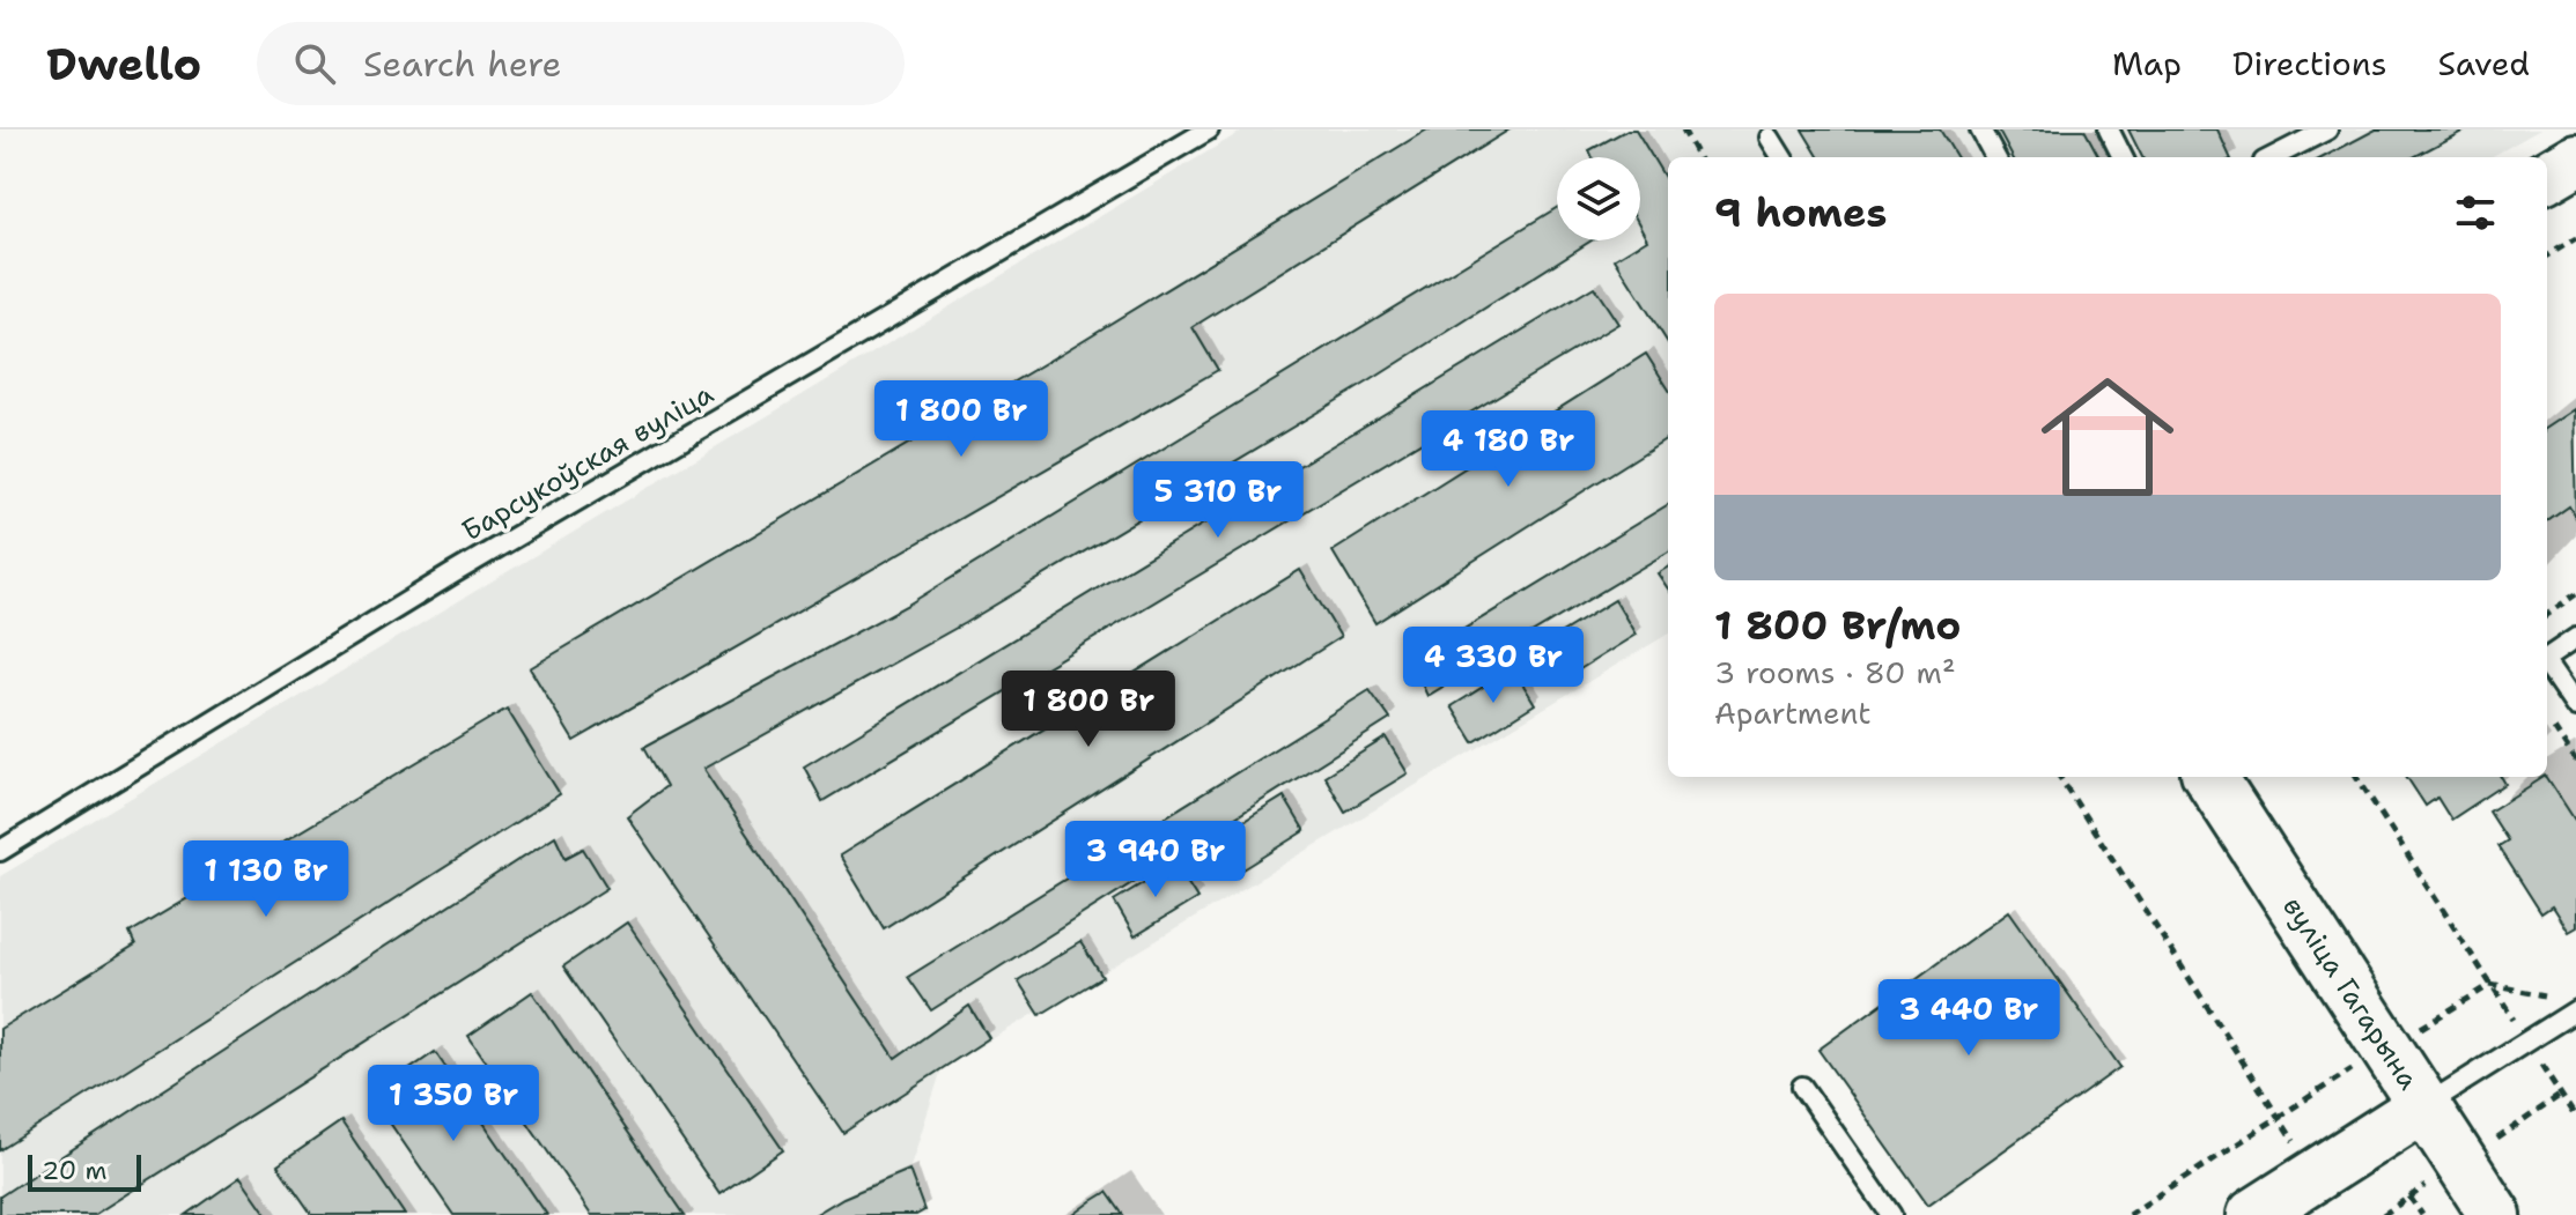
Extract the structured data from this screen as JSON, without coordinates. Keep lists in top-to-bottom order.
{
  "streets": {
    "main road": ["вуліца Гагарына"],
    "lane": ["Барсукоўская вуліца"]
  },
  "scale_bar": "20 m",
  "page": {
    "header": "Dwello",
    "search": "Search here",
    "nav": ["Map", "Directions", "Saved"],
    "heading": "9 homes",
    "list": [
      {
        "name": "1 800 Br/mo",
        "note": "3 rooms · 80 m² · Apartment"
      }
    ],
    "price": [
      "1 800 Br",
      "4 180 Br",
      "5 310 Br",
      "4 330 Br",
      "1 800 Br",
      "3 940 Br",
      "1 130 Br",
      "3 440 Br",
      "1 350 Br"
    ],
    "scale": "20 m"
  }
}
